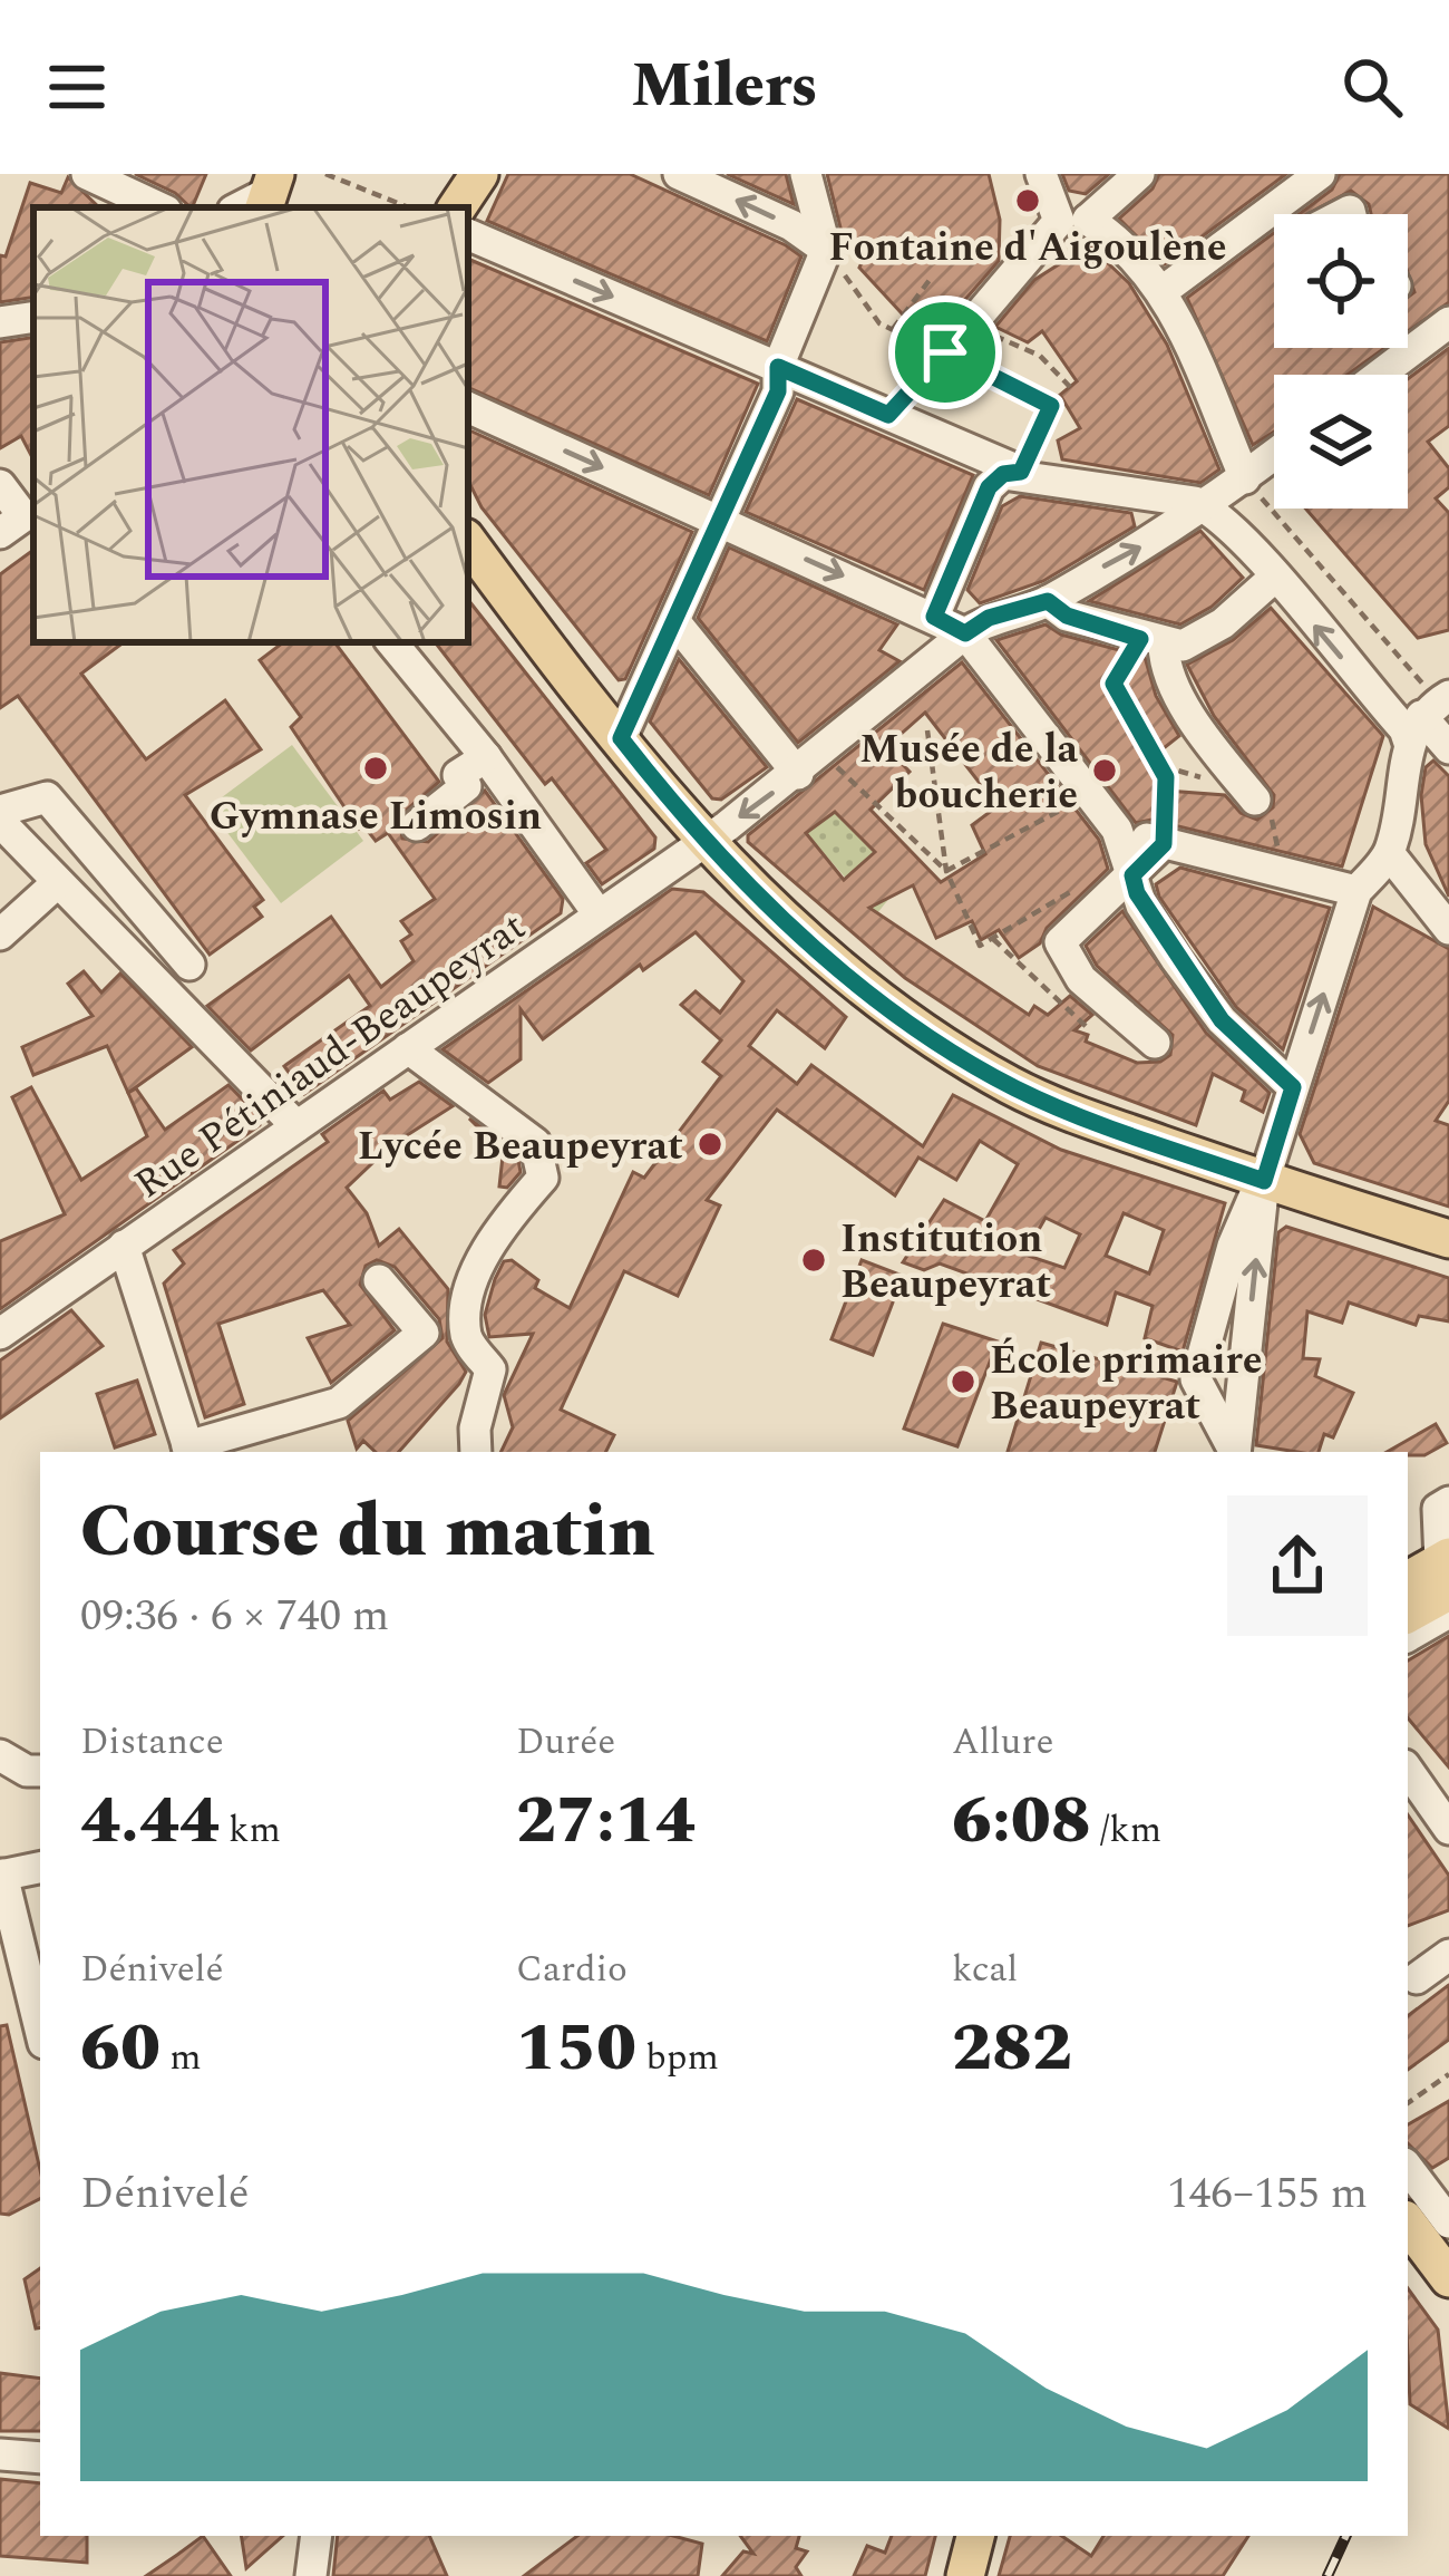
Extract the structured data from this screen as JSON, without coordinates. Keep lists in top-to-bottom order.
{
  "streets": {
    "street": ["Rue Pétiniaud-Beaupeyrat"]
  },
  "places": [
    "Fontaine d'Aigoulène",
    "Gymnase Limosin",
    "Musée de la boucherie",
    "Lycée Beaupeyrat",
    "Institution Beaupeyrat",
    "École primaire Beaupeyrat"
  ],
  "page": {
    "header": "Milers",
    "heading": ["Course du matin", "09:36 · 6 × 740 m"],
    "stats": [
      ["Distance", "4.44 km"],
      ["Durée", "27:14"],
      ["Allure", "6:08 /km"],
      ["Dénivelé", "60 m"],
      ["Cardio", "150 bpm"],
      ["kcal", "282"]
    ],
    "chart": ["Dénivelé", "146–155 m"]
  }
}
